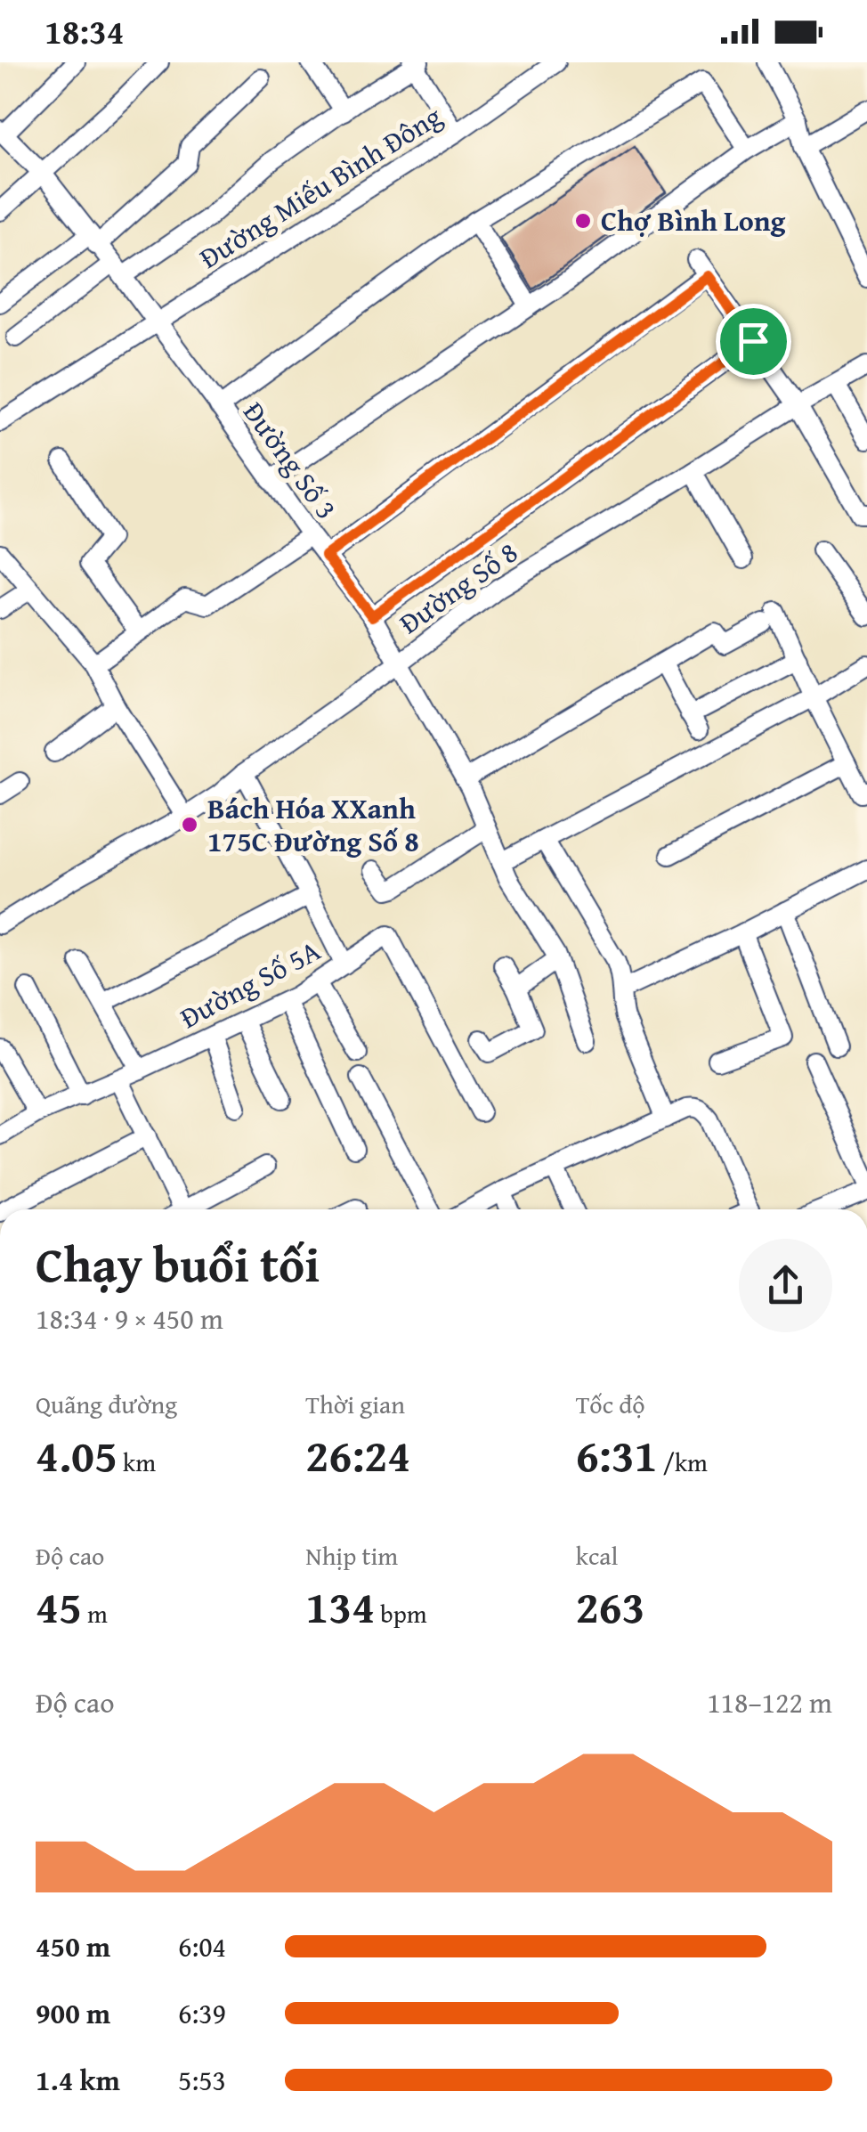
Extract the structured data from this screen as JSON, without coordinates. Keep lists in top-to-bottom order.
{
  "streets": {
    "street": [
      "Đường Miếu Bình Đông",
      "Đường Số 3",
      "Đường Số 8",
      "Đường Số 5A"
    ]
  },
  "crossings": [
    ["Đường Miếu Bình Đông", "Đường Số 3"],
    ["Đường Số 3", "Đường Số 8"]
  ],
  "places": ["Chợ Bình Long", "Bách Hóa XXanh 175C Đường Số 8"],
  "page": {
    "status": "18:34",
    "heading": ["Chạy buổi tối", "18:34 · 9 × 450 m"],
    "stats": [
      ["Quãng đường", "4.05 km"],
      ["Thời gian", "26:24"],
      ["Tốc độ", "6:31 /km"],
      ["Độ cao", "45 m"],
      ["Nhịp tim", "134 bpm"],
      ["kcal", "263"]
    ],
    "chart": ["Độ cao", "118–122 m"],
    "list": [
      {
        "name": "450 m",
        "note": "6:04"
      },
      {
        "name": "900 m",
        "note": "6:39"
      },
      {
        "name": "1.4 km",
        "note": "5:53"
      }
    ]
  }
}
